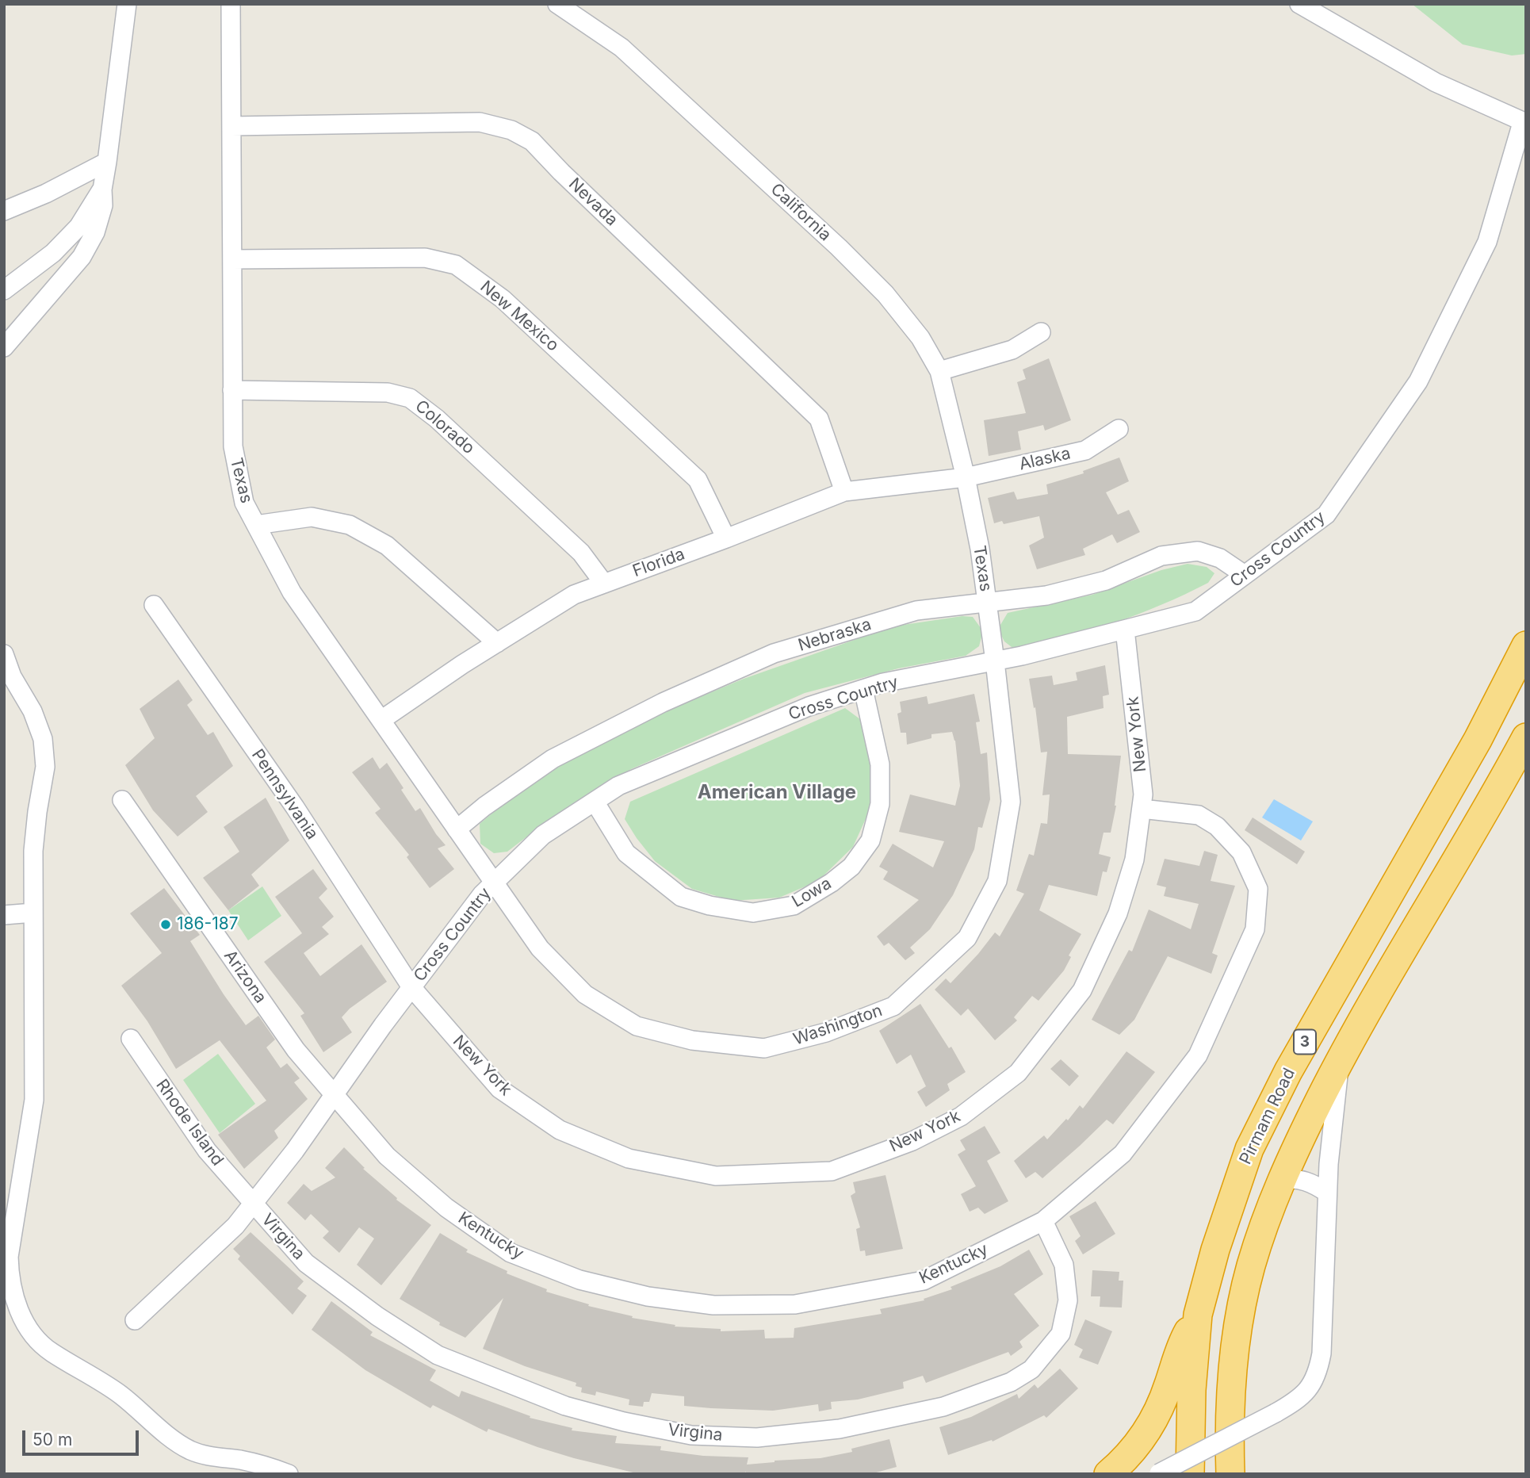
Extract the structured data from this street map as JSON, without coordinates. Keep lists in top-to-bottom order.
{
  "streets": {
    "highway": ["3", "Pirmam Road"],
    "street": [
      "Nevada",
      "California",
      "New Mexico",
      "Colorado",
      "Alaska",
      "Texas",
      "Cross Country",
      "Florida",
      "Nebraska",
      "New York",
      "Pennsylvania",
      "Lowa",
      "Arizona",
      "Washington",
      "Rhode Island",
      "Kentucky",
      "Virgina"
    ]
  },
  "crossings": [
    ["Nevada", "Texas"],
    ["Nevada", "Florida"],
    ["California", "Alaska"],
    ["California", "Texas"],
    ["California", "Florida"],
    ["New Mexico", "Texas"],
    ["New Mexico", "Florida"],
    ["Colorado", "Texas"],
    ["Colorado", "Florida"],
    ["Alaska", "Texas"],
    ["Alaska", "Florida"],
    ["Texas", "Cross Country"],
    ["Texas", "Florida"],
    ["Texas", "Nebraska"],
    ["Texas", "Washington"],
    ["Cross Country", "Nebraska"],
    ["Cross Country", "New York"],
    ["Cross Country", "Pennsylvania"],
    ["Cross Country", "Lowa"],
    ["Cross Country", "Arizona"],
    ["Cross Country", "Washington"],
    ["Cross Country", "Rhode Island"],
    ["Cross Country", "Kentucky"],
    ["Cross Country", "Virgina"],
    ["New York", "Pennsylvania"],
    ["New York", "Kentucky"],
    ["Arizona", "Kentucky"],
    ["Rhode Island", "Virgina"],
    ["Kentucky", "Virgina"]
  ],
  "districts": ["American Village"],
  "places": ["186-187"],
  "scale_bar": "50 m"
}
